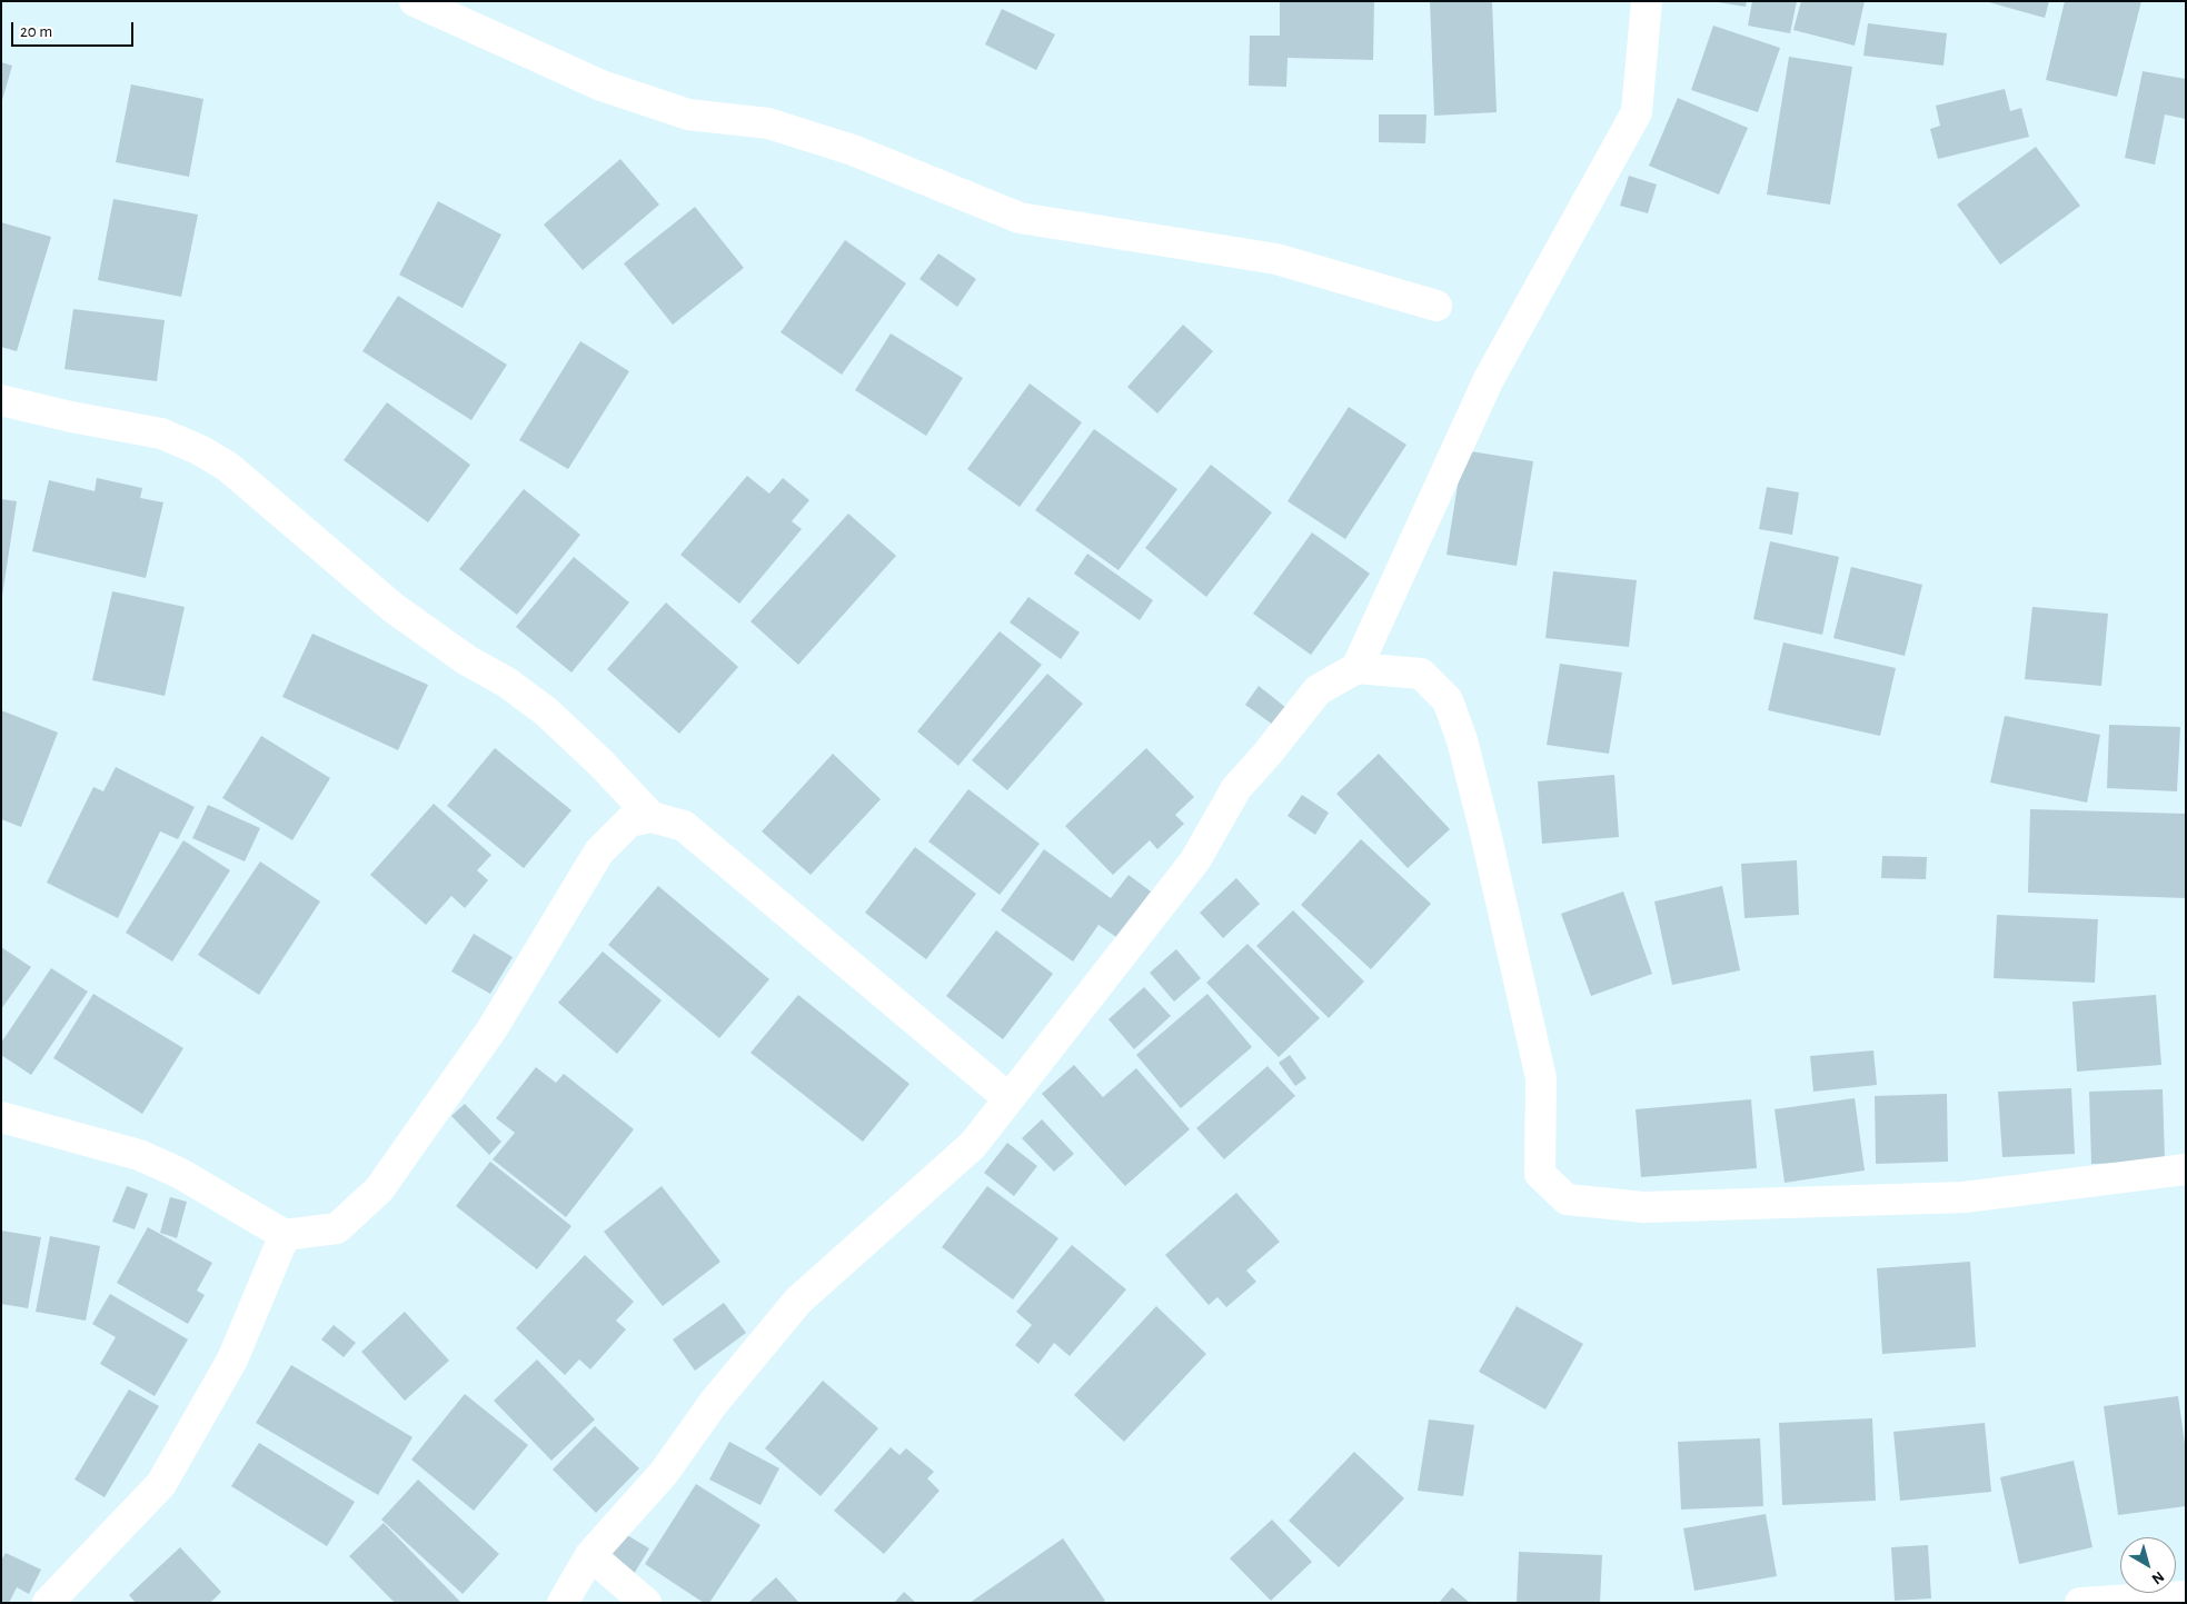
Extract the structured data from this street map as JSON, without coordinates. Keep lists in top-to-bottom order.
{
  "scale_bar": "20 m",
  "north": "bottom right"
}
